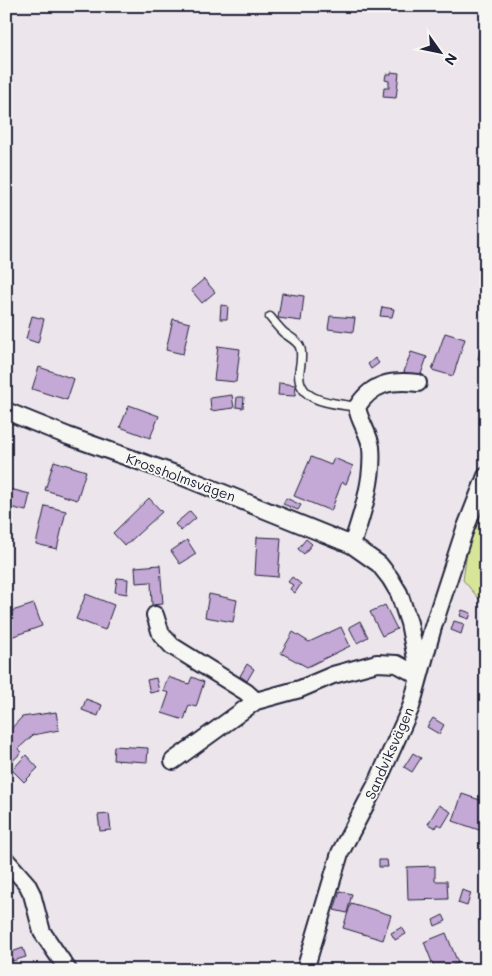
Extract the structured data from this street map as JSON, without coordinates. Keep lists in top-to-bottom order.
{
  "streets": {
    "street": ["Krossholmsvägen", "Sandviksvägen"]
  },
  "crossings": [
    ["Krossholmsvägen", "Sandviksvägen"]
  ],
  "north": "bottom right"
}
